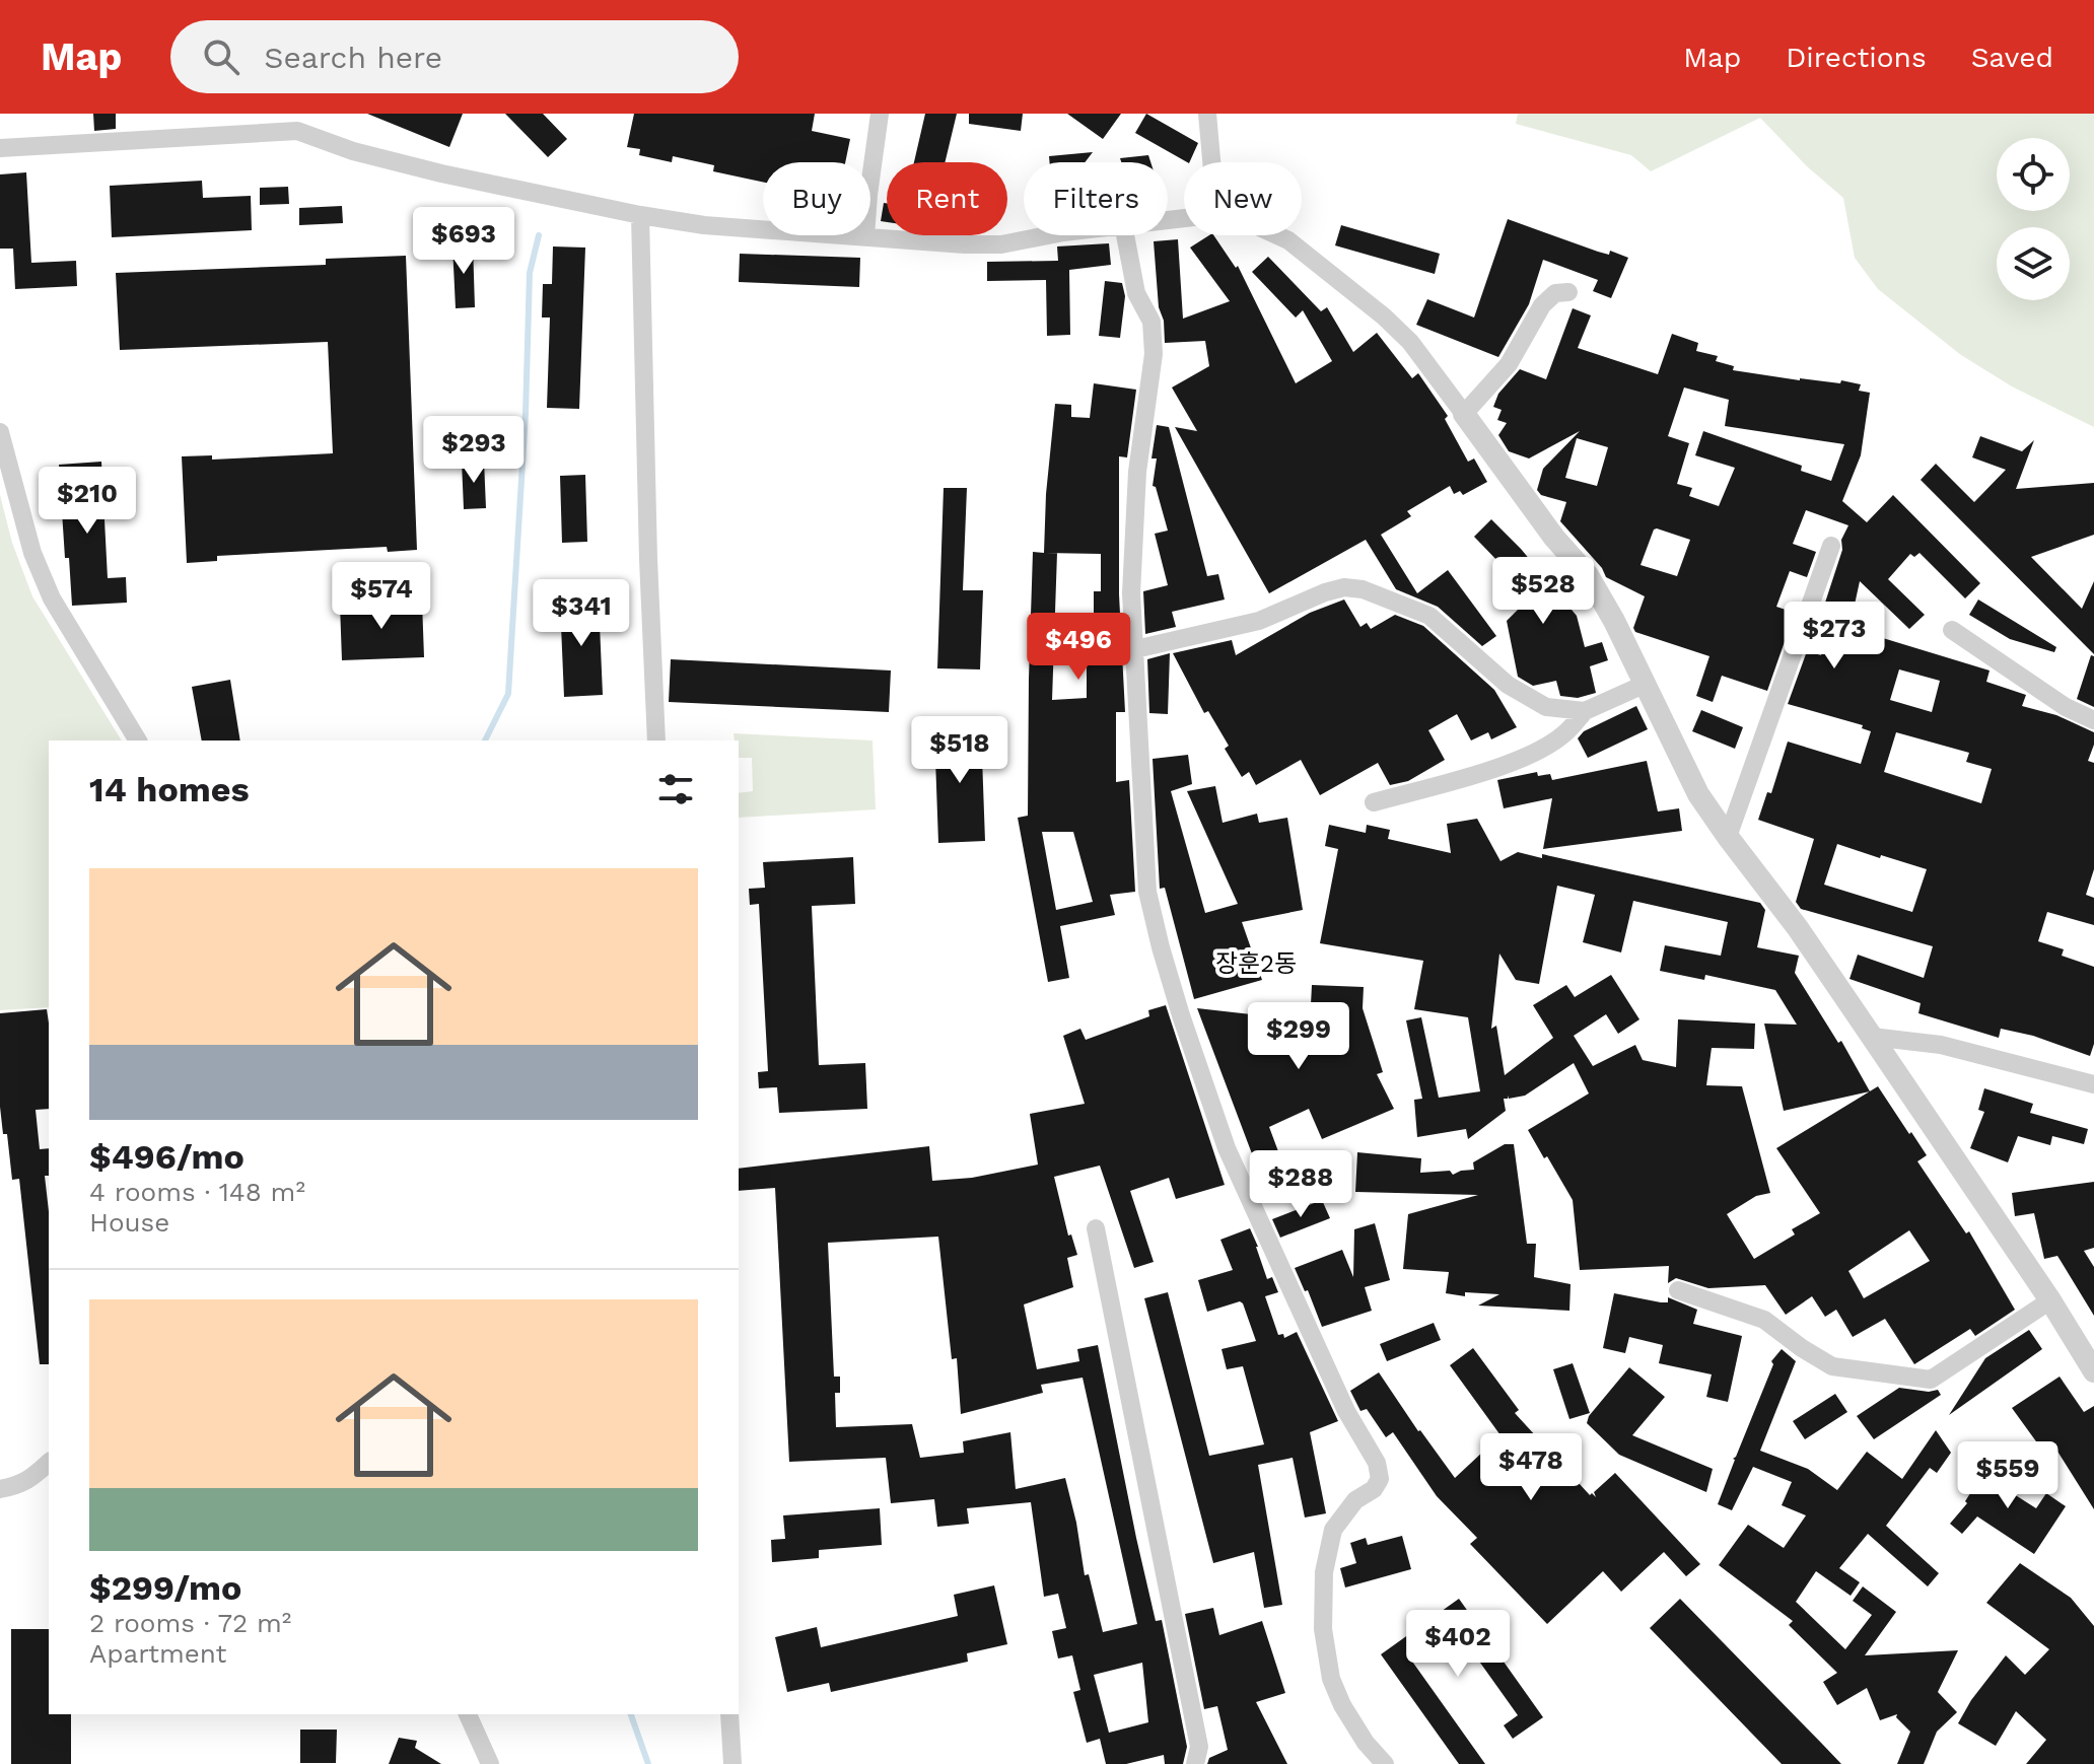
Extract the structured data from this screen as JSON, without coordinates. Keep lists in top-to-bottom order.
{
  "districts": ["장훈2동"],
  "page": {
    "header": "Map",
    "search": "Search here",
    "nav": ["Map", "Directions", "Saved"],
    "chip": [
      "Buy",
      "Rent",
      "Filters",
      "New"
    ],
    "price": [
      "$693",
      "$293",
      "$210",
      "$528",
      "$574",
      "$341",
      "$273",
      "$496",
      "$518",
      "$299",
      "$288",
      "$478",
      "$559",
      "$402"
    ],
    "heading": "14 homes",
    "list": [
      {
        "name": "$496/mo",
        "note": "4 rooms · 148 m² · House"
      },
      {
        "name": "$299/mo",
        "note": "2 rooms · 72 m² · Apartment"
      }
    ]
  }
}
